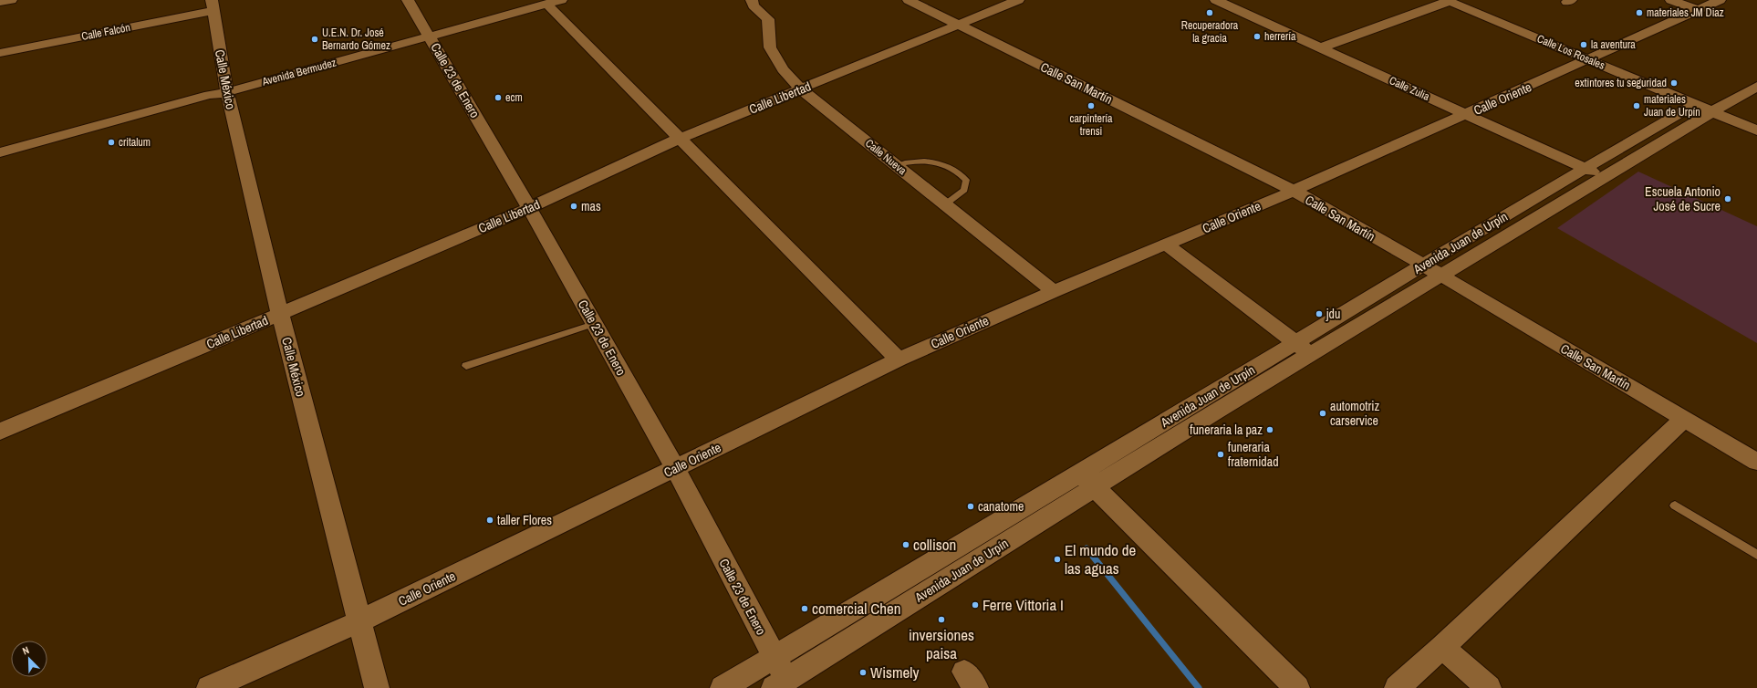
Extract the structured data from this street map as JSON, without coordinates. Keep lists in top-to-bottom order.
{
  "streets": {
    "street": [
      "Calle Falcón",
      "Calle Los Rosales",
      "Avenida Bermudez",
      "Calle México",
      "Calle 23 de Enero",
      "Calle San Martín",
      "Calle Zulia",
      "Calle Libertad",
      "Calle Oriente",
      "Calle Nueva",
      "Avenida Juan de Urpín"
    ]
  },
  "crossings": [
    ["Calle Falcón", "Calle México"],
    ["Calle Los Rosales", "Calle Oriente"],
    ["Calle Los Rosales", "Avenida Juan de Urpín"],
    ["Avenida Bermudez", "Calle México"],
    ["Avenida Bermudez", "Calle 23 de Enero"],
    ["Calle México", "Calle Libertad"],
    ["Calle México", "Calle Oriente"],
    ["Calle 23 de Enero", "Calle Libertad"],
    ["Calle 23 de Enero", "Calle Oriente"],
    ["Calle 23 de Enero", "Avenida Juan de Urpín"],
    ["Calle San Martín", "Calle Libertad"],
    ["Calle San Martín", "Calle Oriente"],
    ["Calle San Martín", "Avenida Juan de Urpín"],
    ["Calle Zulia", "Calle Oriente"],
    ["Calle Zulia", "Avenida Juan de Urpín"],
    ["Calle Libertad", "Calle Nueva"],
    ["Calle Oriente", "Calle Nueva"]
  ],
  "places": [
    "Recuperadora la gracia",
    "materiales JM Diaz",
    "herrería",
    "U.E.N. Dr. José Bernardo Gómez",
    "la aventura",
    "extintores tu seguridad",
    "ecm",
    "carpintería trensi",
    "materiales Juan de Urpín",
    "critalum",
    "Escuela Antonio José de Sucre",
    "mas",
    "jdu",
    "automotriz carservice",
    "funeraria la paz",
    "funeraria fraternidad",
    "canatome",
    "taller Flores",
    "collison",
    "El mundo de las aguas",
    "Ferre Vittoria I",
    "comercial Chen",
    "inversiones paisa",
    "Wismely"
  ],
  "north": "top left"
}
